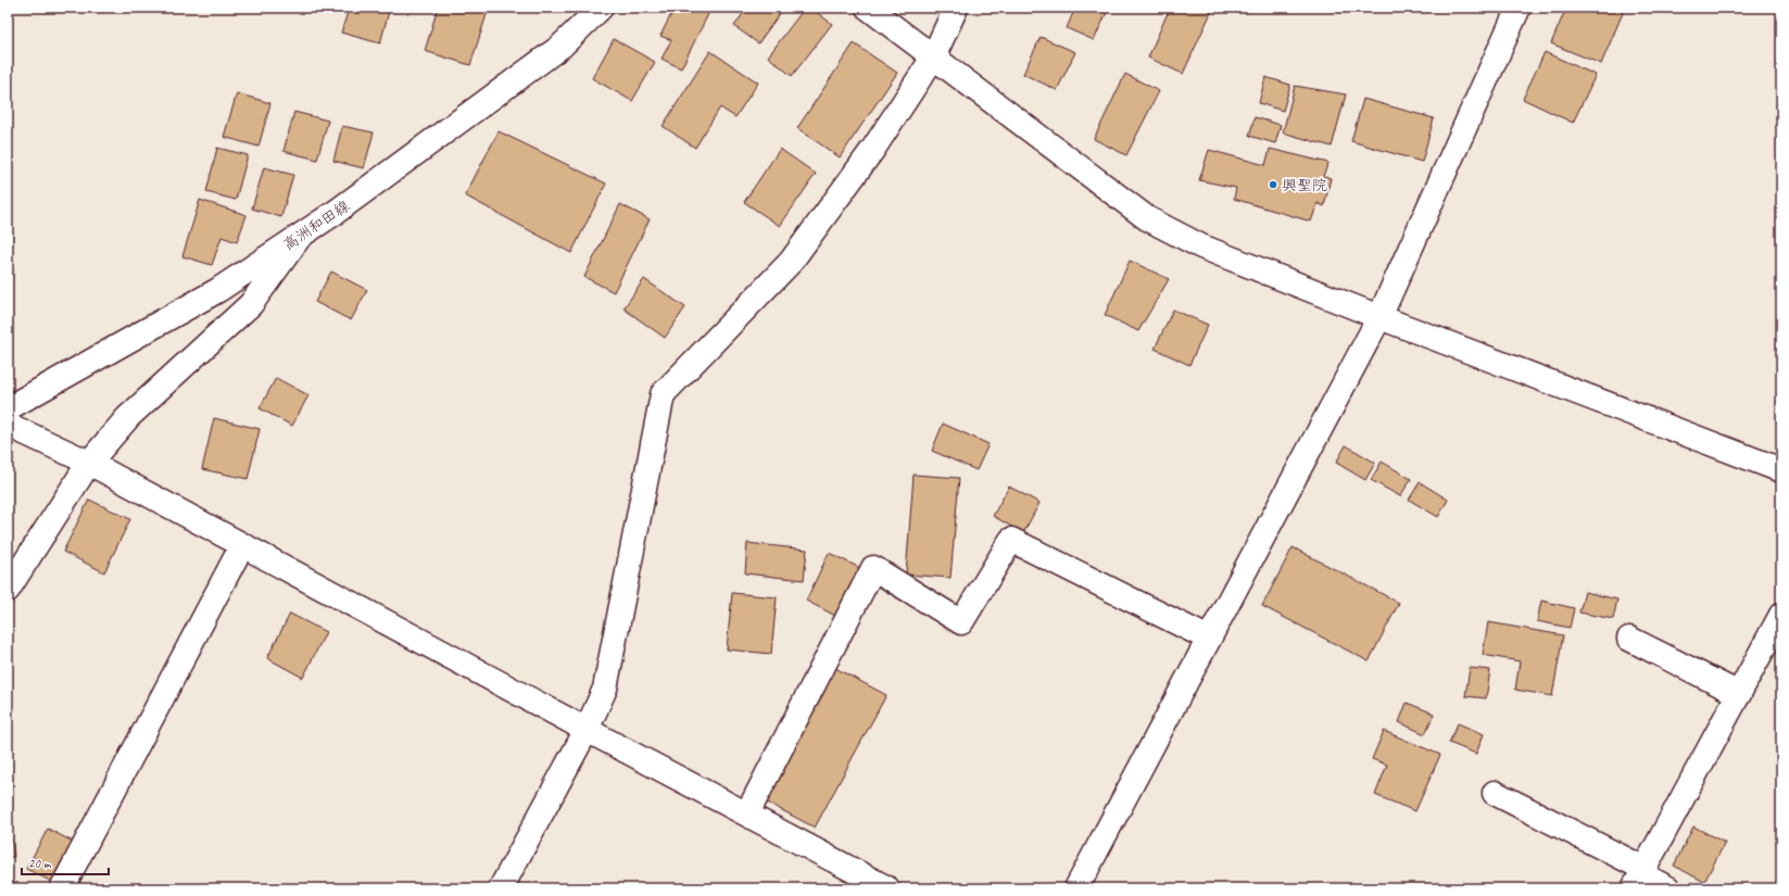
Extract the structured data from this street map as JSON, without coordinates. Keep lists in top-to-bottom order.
{
  "streets": {
    "street": ["高洲和田線"]
  },
  "places": ["興聖院"],
  "scale_bar": "20 m"
}
